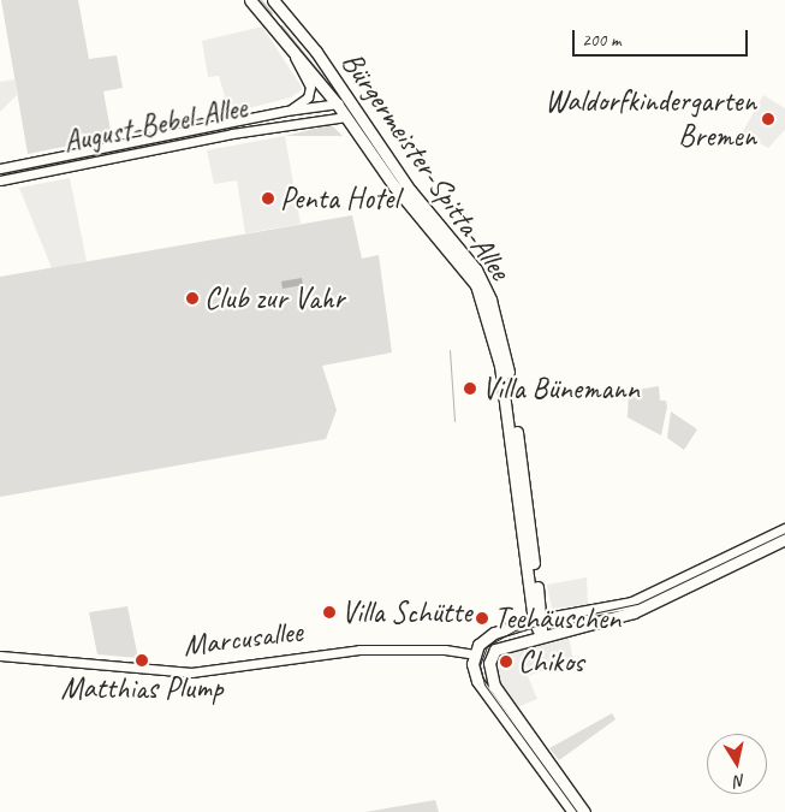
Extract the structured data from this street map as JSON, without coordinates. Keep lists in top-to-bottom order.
{
  "streets": {
    "main road": ["Bürgermeister-Spitta-Allee", "Marcusallee"],
    "street": ["August-Bebel-Allee"]
  },
  "crossings": [
    ["August-Bebel-Allee", "Bürgermeister-Spitta-Allee"]
  ],
  "places": [
    "Waldorfkindergarten Bremen",
    "Penta Hotel",
    "Club zur Vahr",
    "Villa Bünemann",
    "Villa Schütte",
    "Teehäuschen",
    "Matthias Plump",
    "Chikos"
  ],
  "scale_bar": "200 m",
  "north": "bottom"
}
